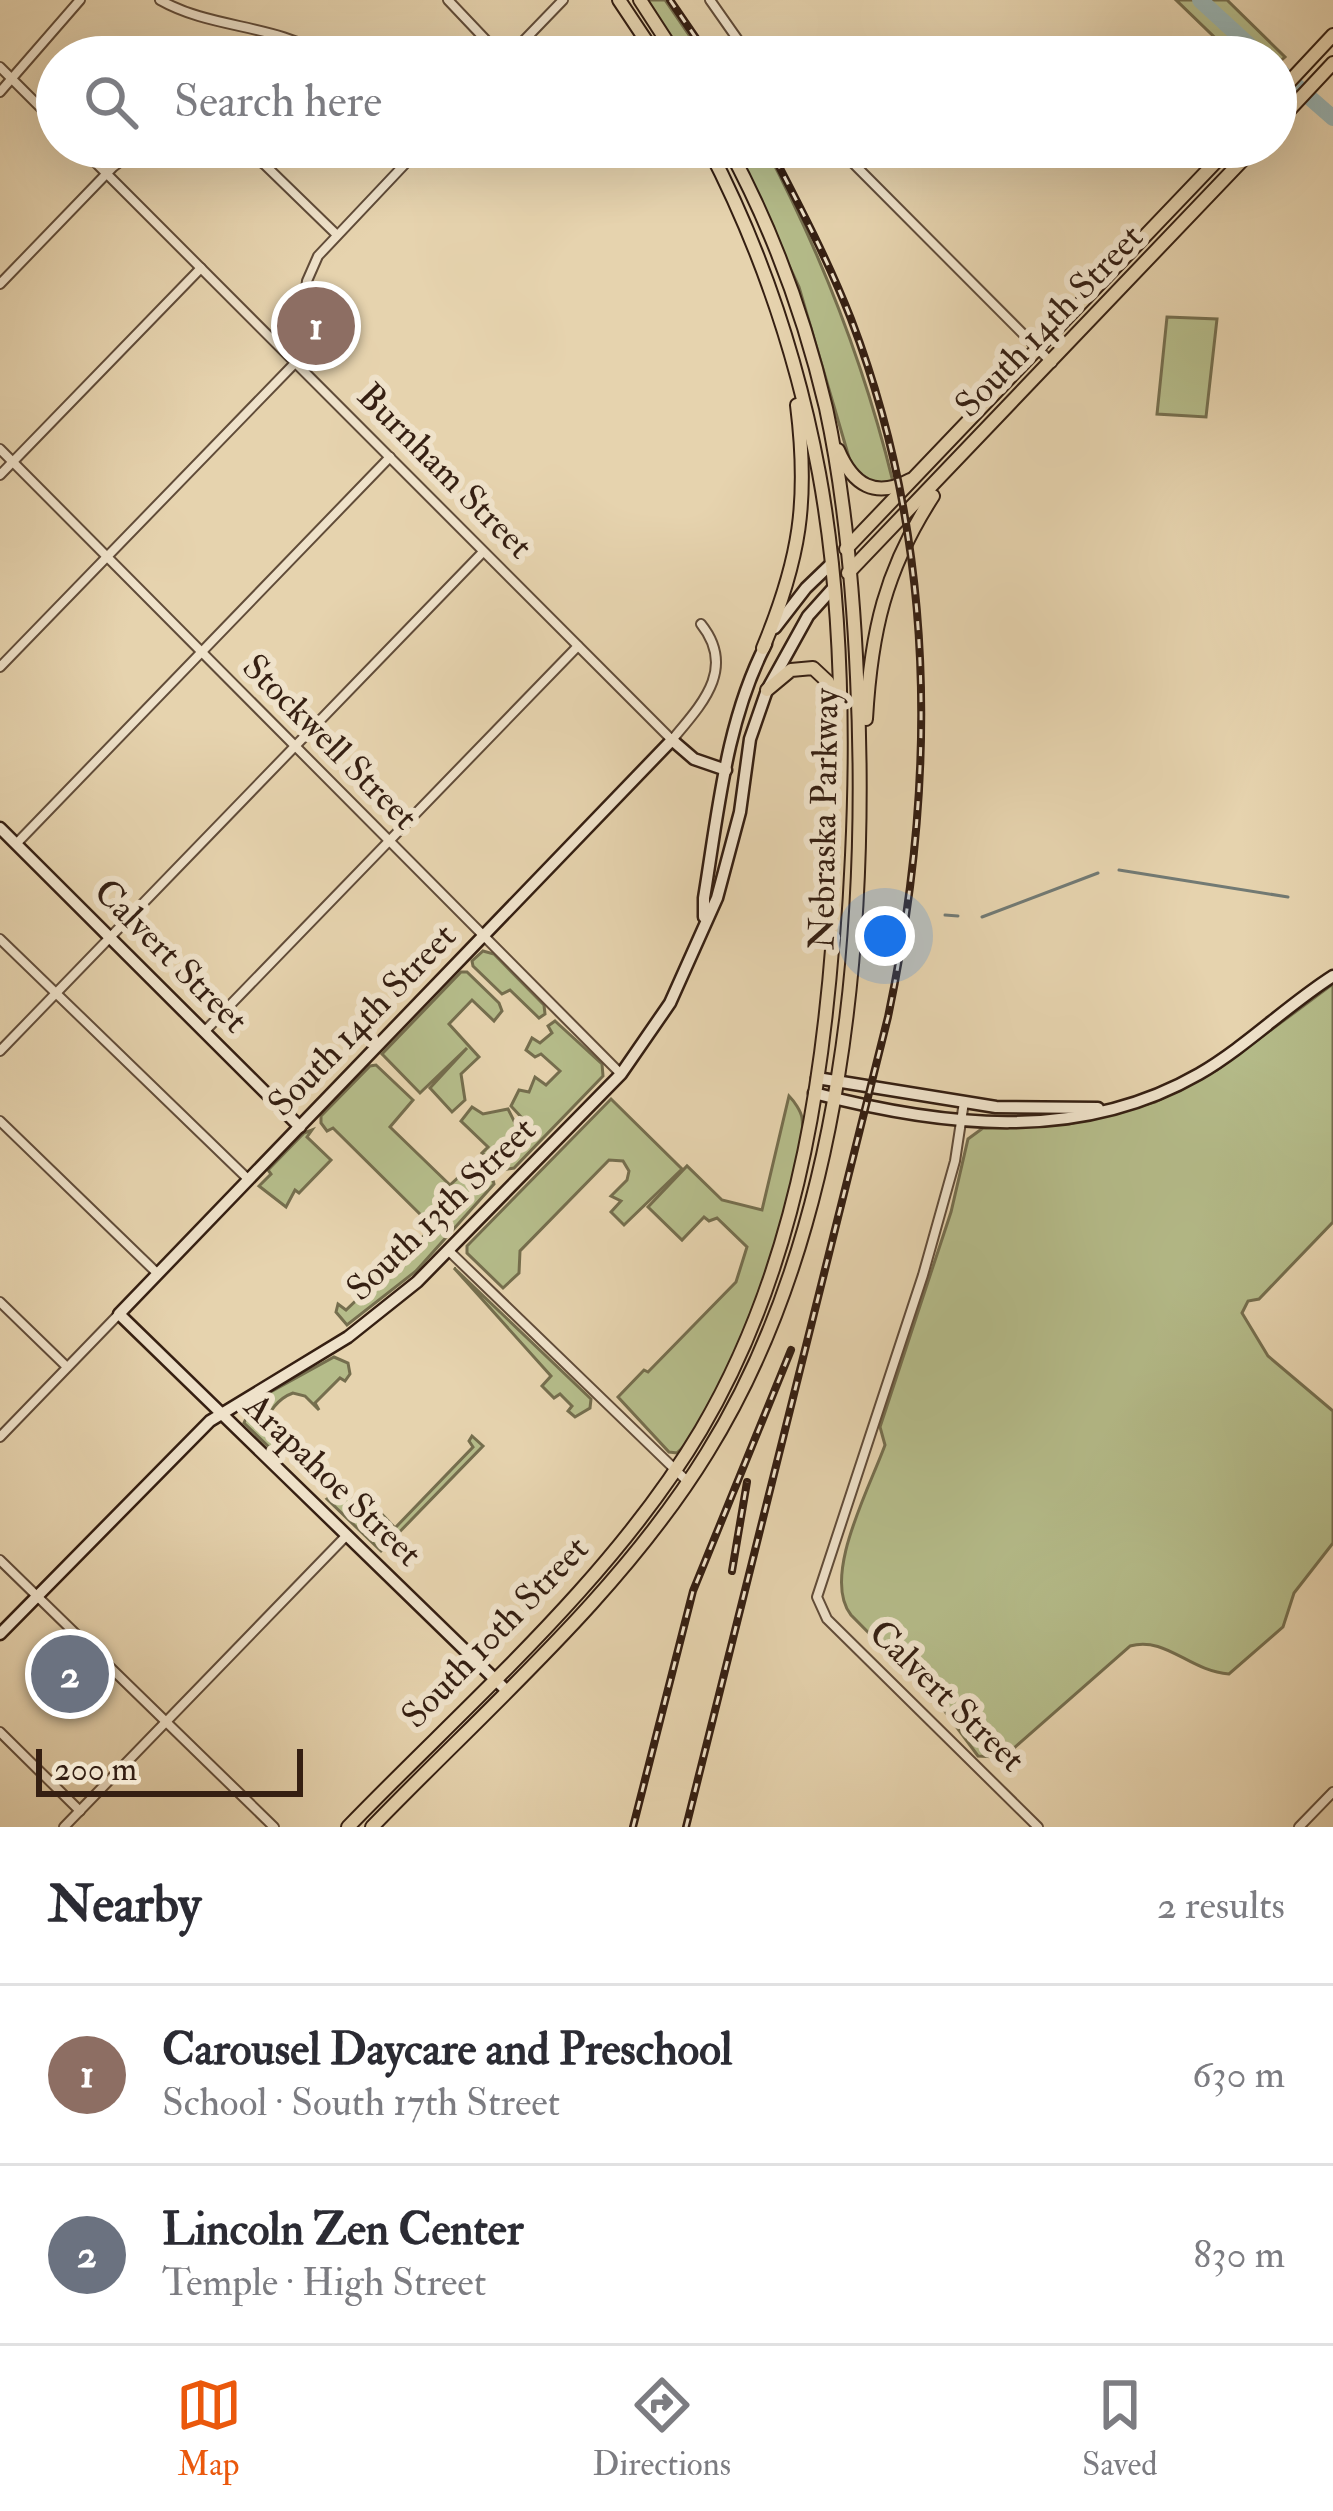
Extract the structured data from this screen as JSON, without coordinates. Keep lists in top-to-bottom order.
{
  "streets": {
    "main road": [
      "South 14th Street",
      "Burnham Street",
      "Nebraska Parkway",
      "Calvert Street",
      "South 13th Street",
      "Arapahoe Street",
      "South 10th Street"
    ],
    "street": ["Stockwell Street"]
  },
  "crossings": [
    ["South 14th Street", "Burnham Street"],
    ["South 14th Street", "Stockwell Street"],
    ["South 14th Street", "Nebraska Parkway"],
    ["South 14th Street", "Calvert Street"],
    ["South 14th Street", "South 13th Street"],
    ["South 14th Street", "Arapahoe Street"],
    ["Burnham Street", "South 13th Street"],
    ["Stockwell Street", "South 13th Street"],
    ["Nebraska Parkway", "South 13th Street"],
    ["Nebraska Parkway", "South 10th Street"],
    ["South 13th Street", "Arapahoe Street"],
    ["Arapahoe Street", "South 10th Street"]
  ],
  "scale_bar": "200 m",
  "page": {
    "search": "Search here",
    "pins": ["1", "2"],
    "scale": "200 m",
    "heading": ["Nearby", "2 results"],
    "list": [
      {
        "mark": "1",
        "name": "Carousel Daycare and Preschool",
        "note": "School · South 17th Street",
        "value": "630 m"
      },
      {
        "mark": "2",
        "name": "Lincoln Zen Center",
        "note": "Temple · High Street",
        "value": "830 m"
      }
    ],
    "nav": ["Map", "Directions", "Saved"]
  }
}
